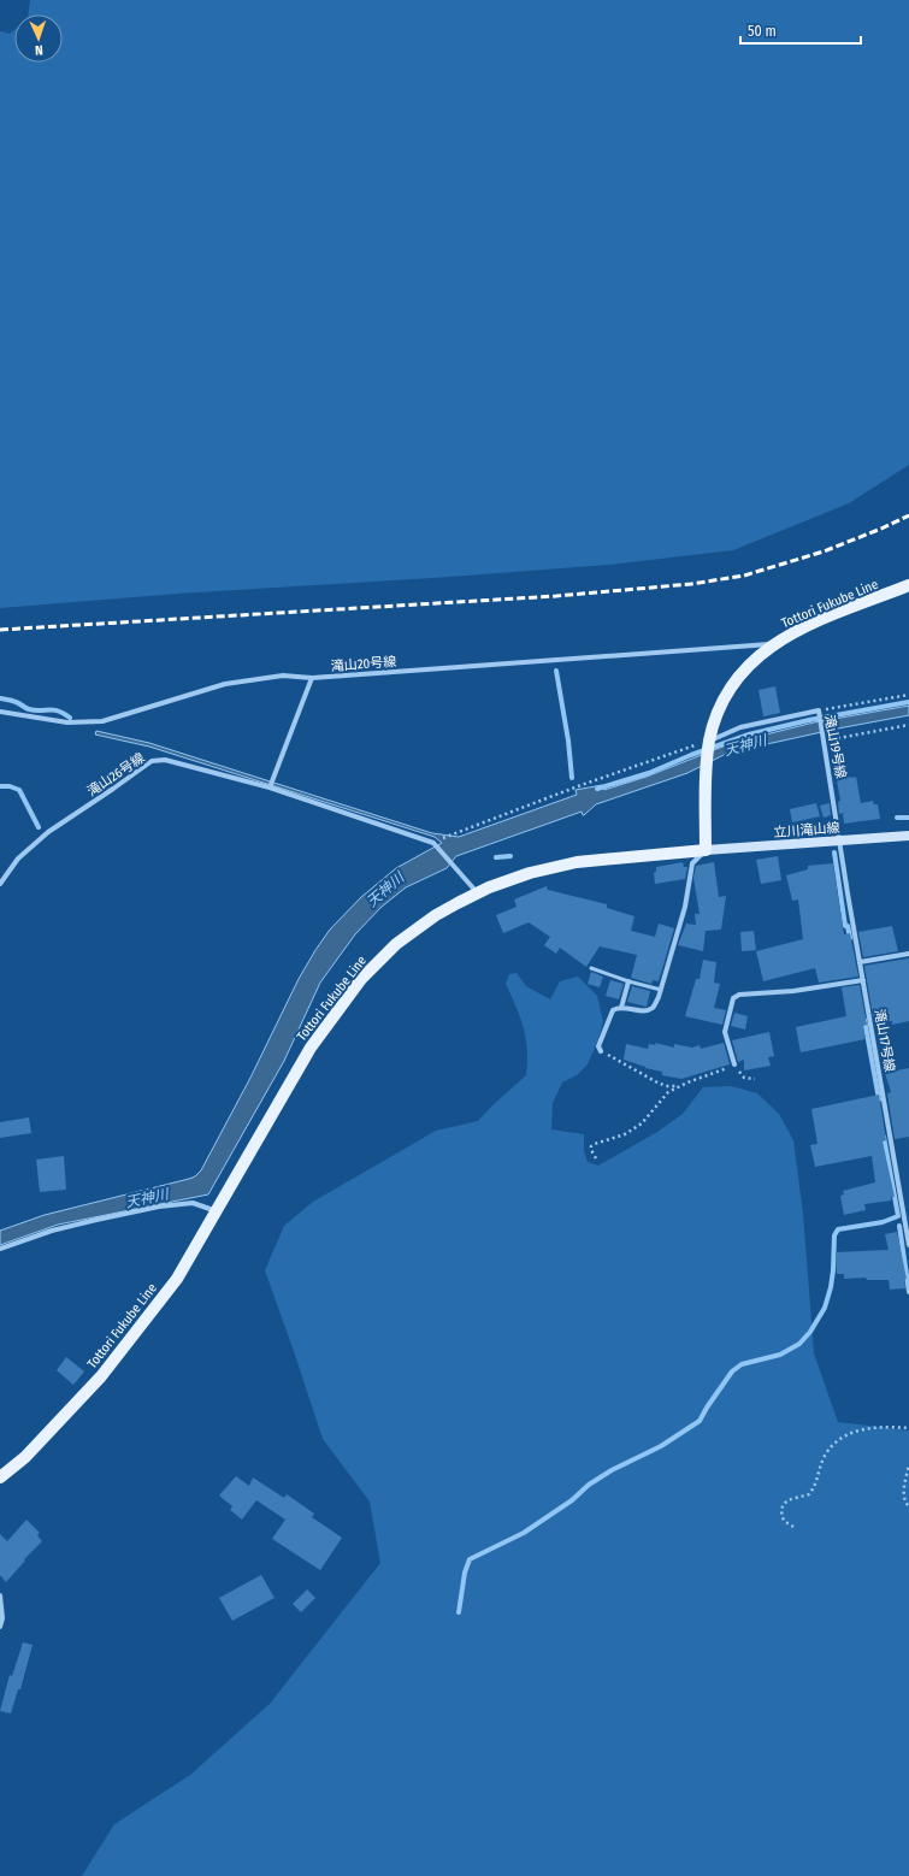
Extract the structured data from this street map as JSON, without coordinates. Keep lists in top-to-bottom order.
{
  "streets": {
    "main road": ["Tottori Fukube Line"],
    "street": [
      "滝山20号線",
      "滝山19号線",
      "滝山26号線",
      "立川滝山線",
      "滝山17号線"
    ]
  },
  "crossings": [
    ["Tottori Fukube Line", "滝山20号線"],
    ["Tottori Fukube Line", "滝山19号線"],
    ["Tottori Fukube Line", "立川滝山線"],
    ["滝山19号線", "立川滝山線"],
    ["滝山19号線", "滝山17号線"],
    ["立川滝山線", "滝山17号線"]
  ],
  "water": ["天神川"],
  "scale_bar": "50 m",
  "north": "bottom"
}
